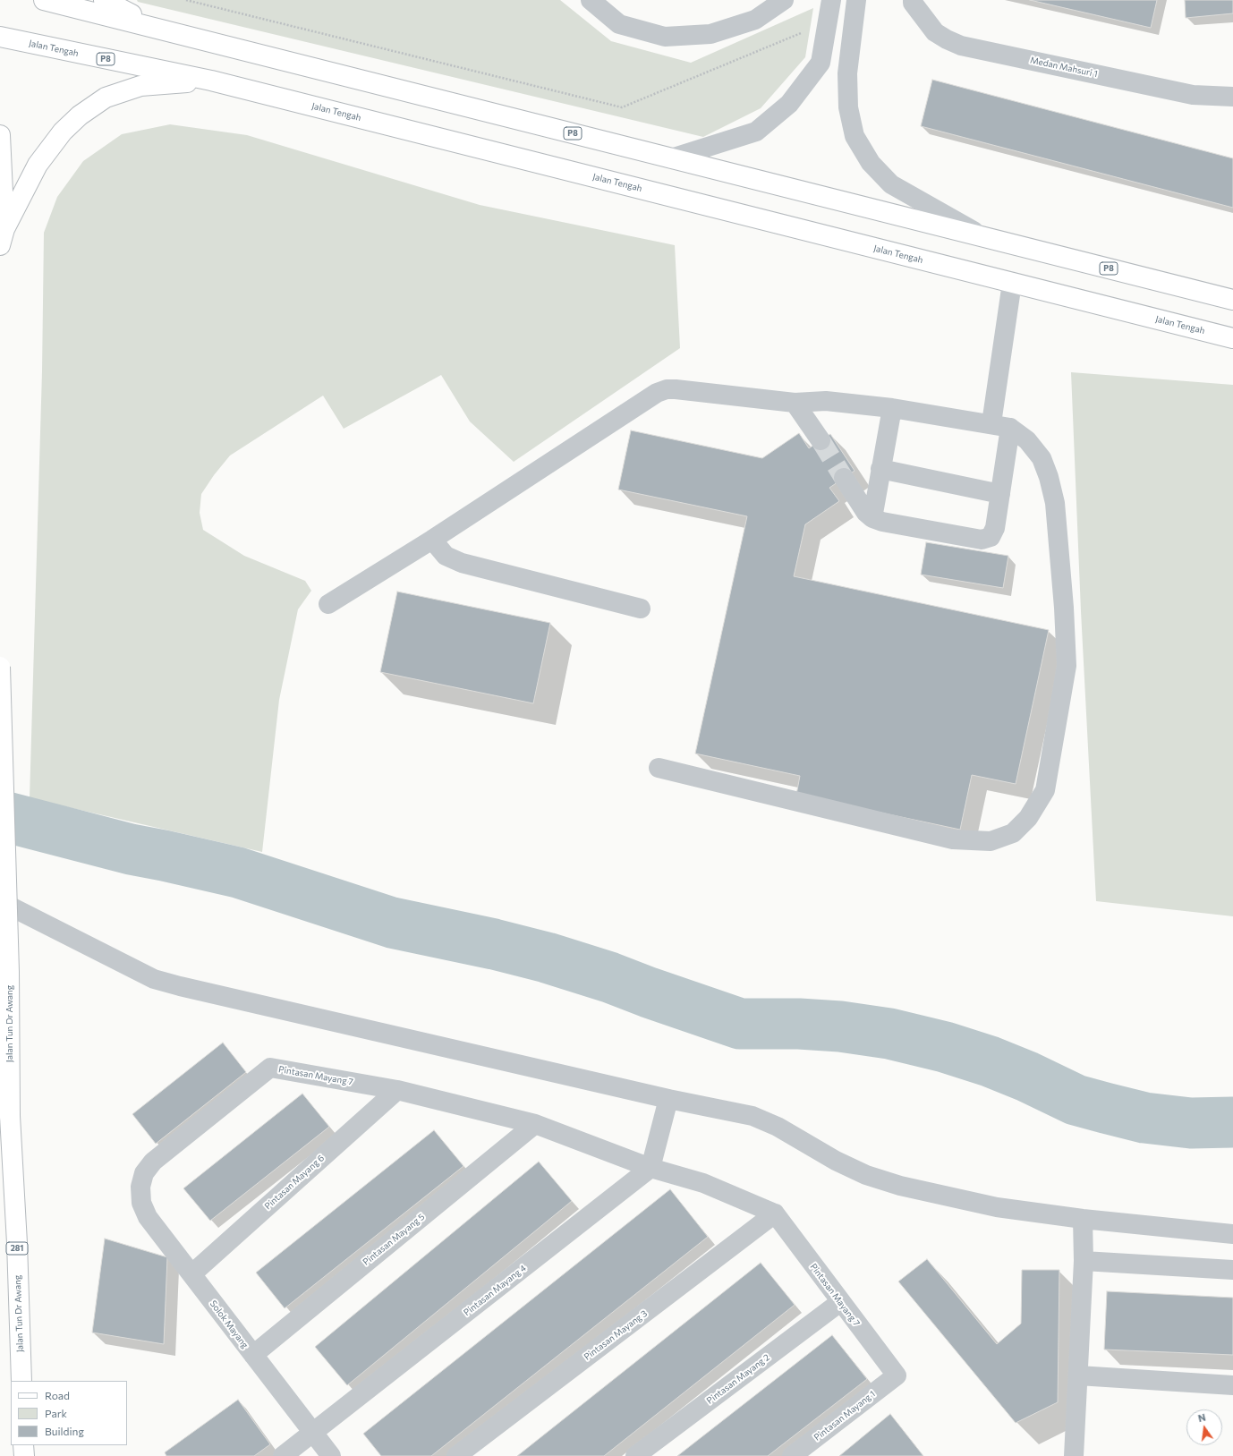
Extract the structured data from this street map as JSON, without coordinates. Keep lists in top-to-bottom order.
{
  "streets": {
    "main road": [
      "Jalan Tengah",
      "P8",
      "Jalan Tun Dr Awang",
      "281"
    ],
    "street": [
      "Medan Mahsuri 1",
      "Pintasan Mayang 7",
      "Pintasan Mayang 6",
      "Pintasan Mayang 5",
      "Pintasan Mayang 4",
      "Solok Mayang",
      "Pintasan Mayang 3",
      "Pintasan Mayang 2",
      "Pintasan Mayang 1"
    ]
  },
  "crossings": [
    ["Pintasan Mayang 7", "Pintasan Mayang 6"],
    ["Pintasan Mayang 7", "Pintasan Mayang 5"],
    ["Pintasan Mayang 7", "Pintasan Mayang 4"],
    ["Pintasan Mayang 7", "Solok Mayang"],
    ["Pintasan Mayang 7", "Pintasan Mayang 3"],
    ["Pintasan Mayang 7", "Pintasan Mayang 2"],
    ["Pintasan Mayang 7", "Pintasan Mayang 1"],
    ["Pintasan Mayang 6", "Solok Mayang"],
    ["Pintasan Mayang 5", "Solok Mayang"],
    ["Pintasan Mayang 4", "Solok Mayang"]
  ],
  "legend": ["Road", "Park", "Building"],
  "north": "top"
}
